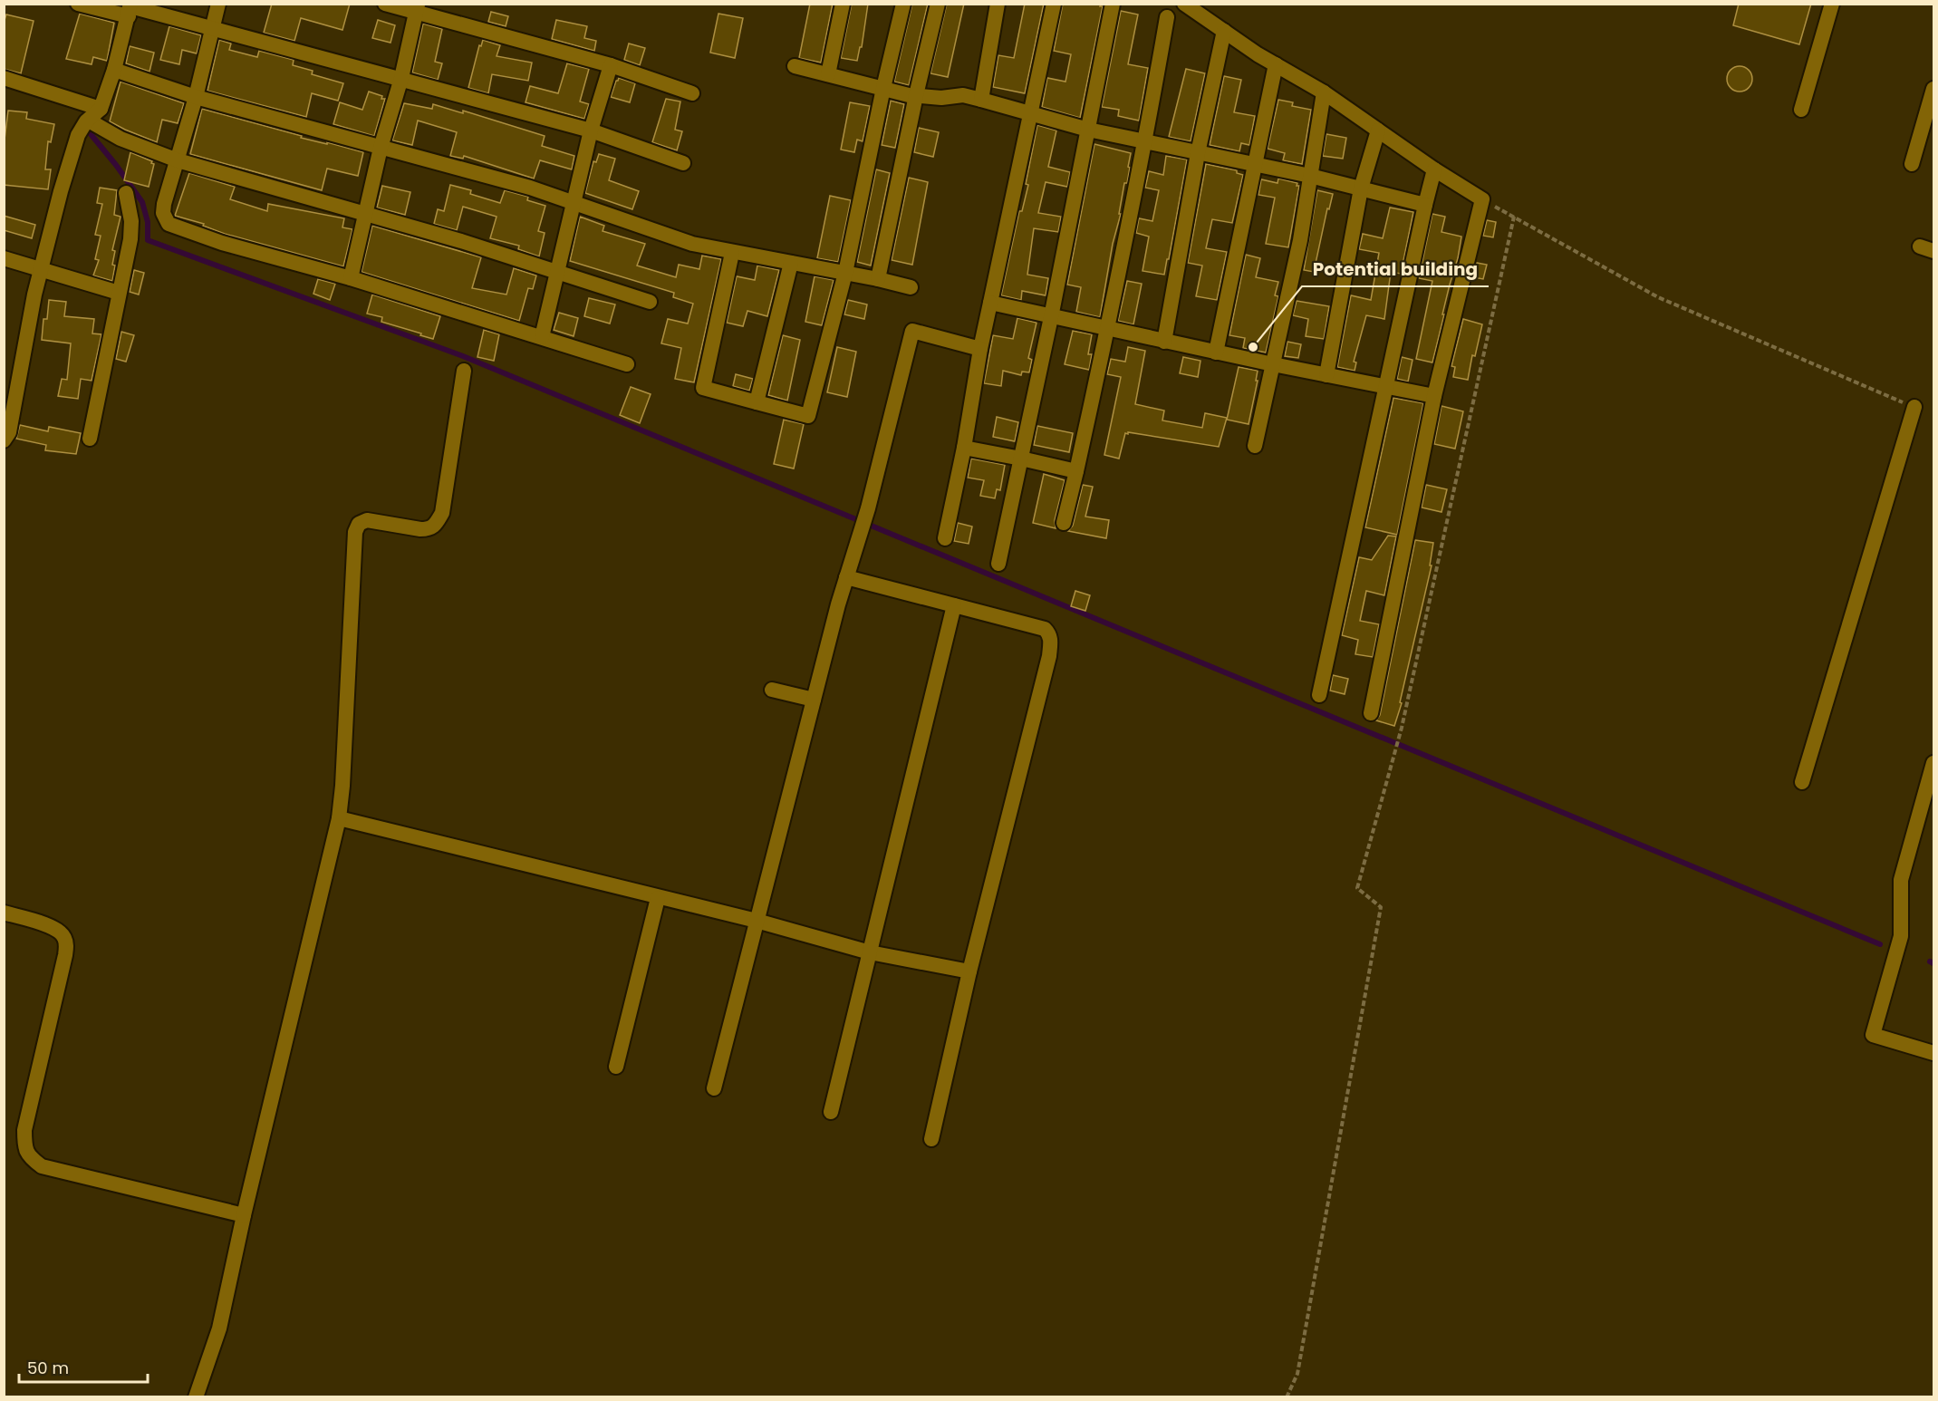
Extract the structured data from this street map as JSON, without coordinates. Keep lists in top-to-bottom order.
{
  "places": ["Potential building"],
  "scale_bar": "50 m"
}
